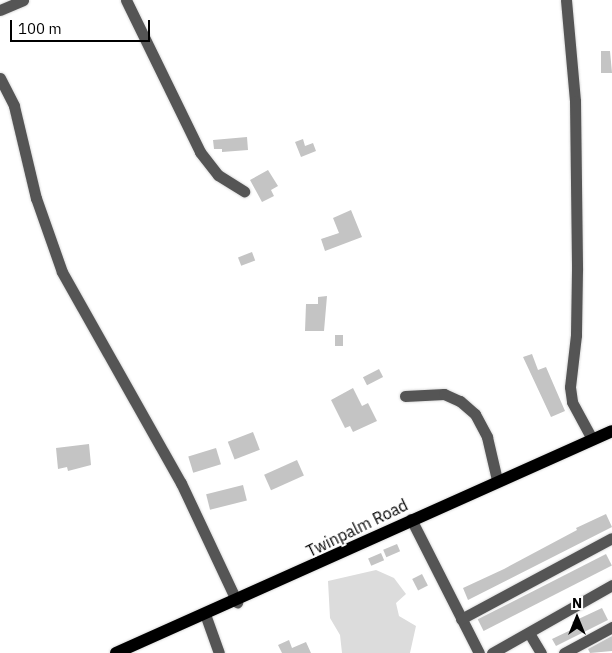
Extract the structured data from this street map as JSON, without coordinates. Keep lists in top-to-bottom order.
{
  "streets": {
    "main road": ["Twinpalm Road"]
  },
  "scale_bar": "100 m",
  "north": "top"
}
